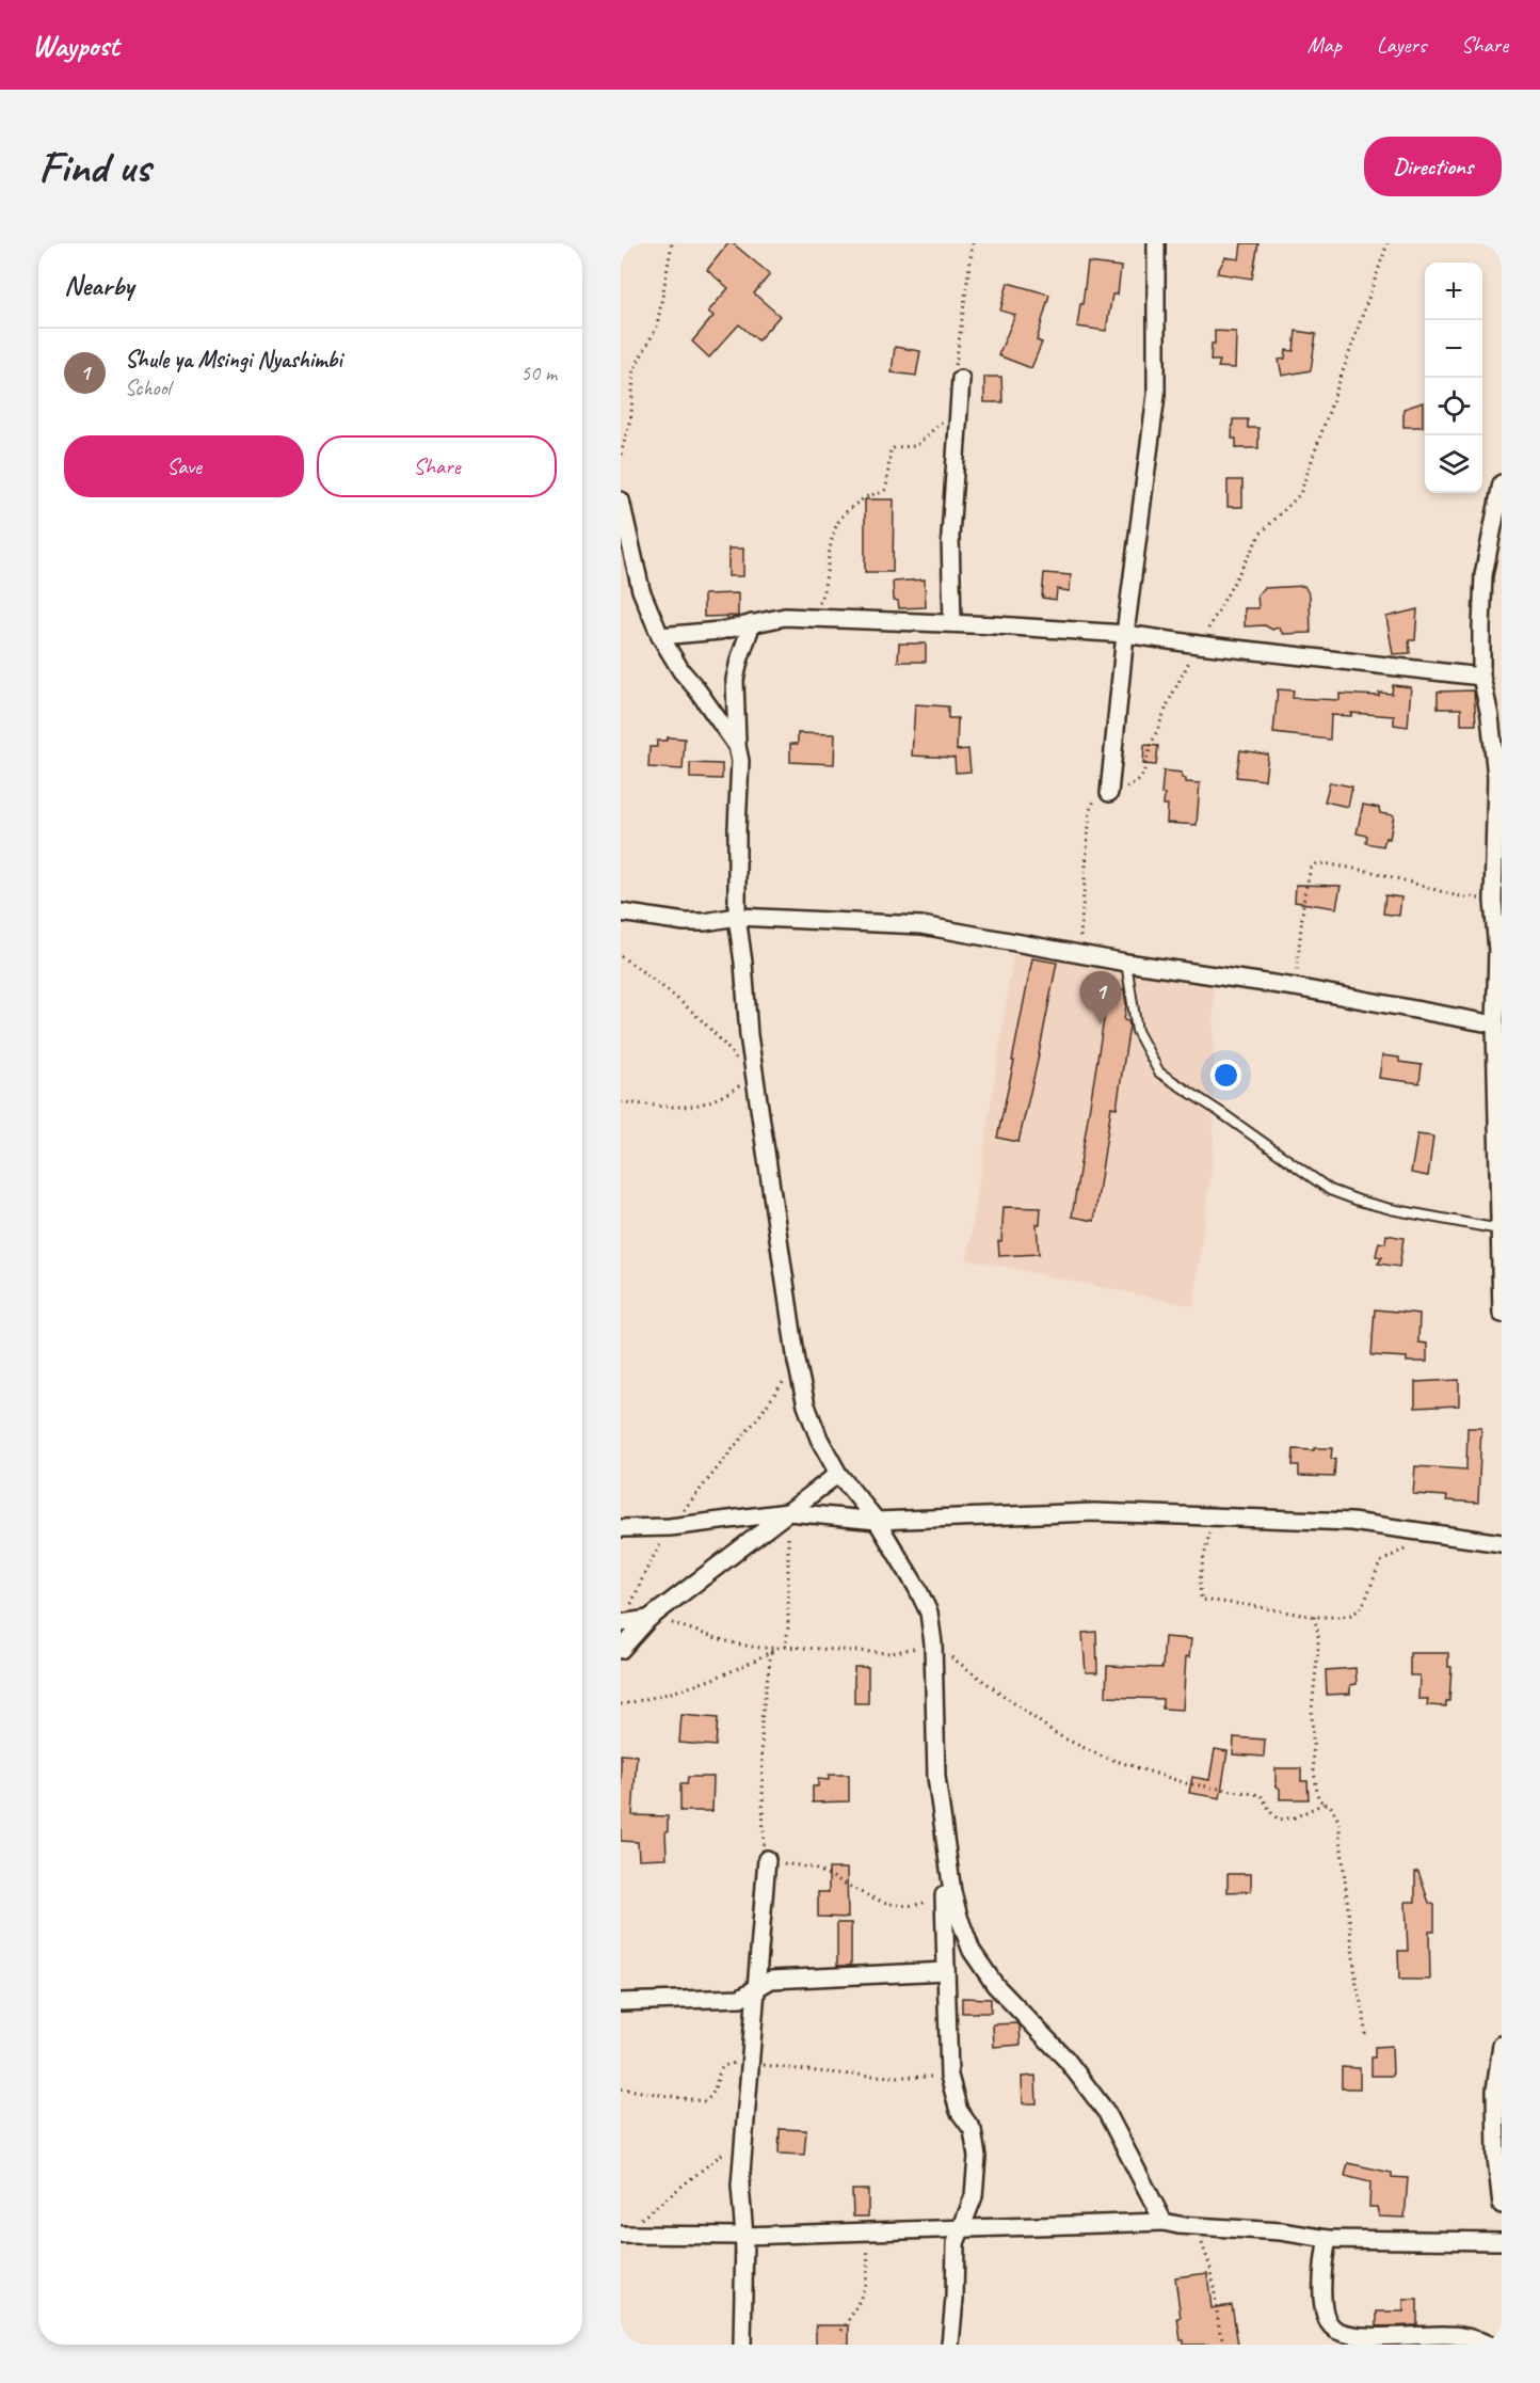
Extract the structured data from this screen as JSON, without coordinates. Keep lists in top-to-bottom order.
{
  "page": {
    "header": "Waypost",
    "nav": ["Map", "Layers", "Share"],
    "buttons": [
      "Directions",
      ["Save", "Share"]
    ],
    "title": "Find us",
    "heading": "Nearby",
    "map_buttons": ["+", "−"],
    "list": [
      {
        "mark": "1",
        "name": "Shule ya Msingi Nyashimbi",
        "note": "School",
        "value": "50 m"
      }
    ],
    "pins": "1"
  }
}
